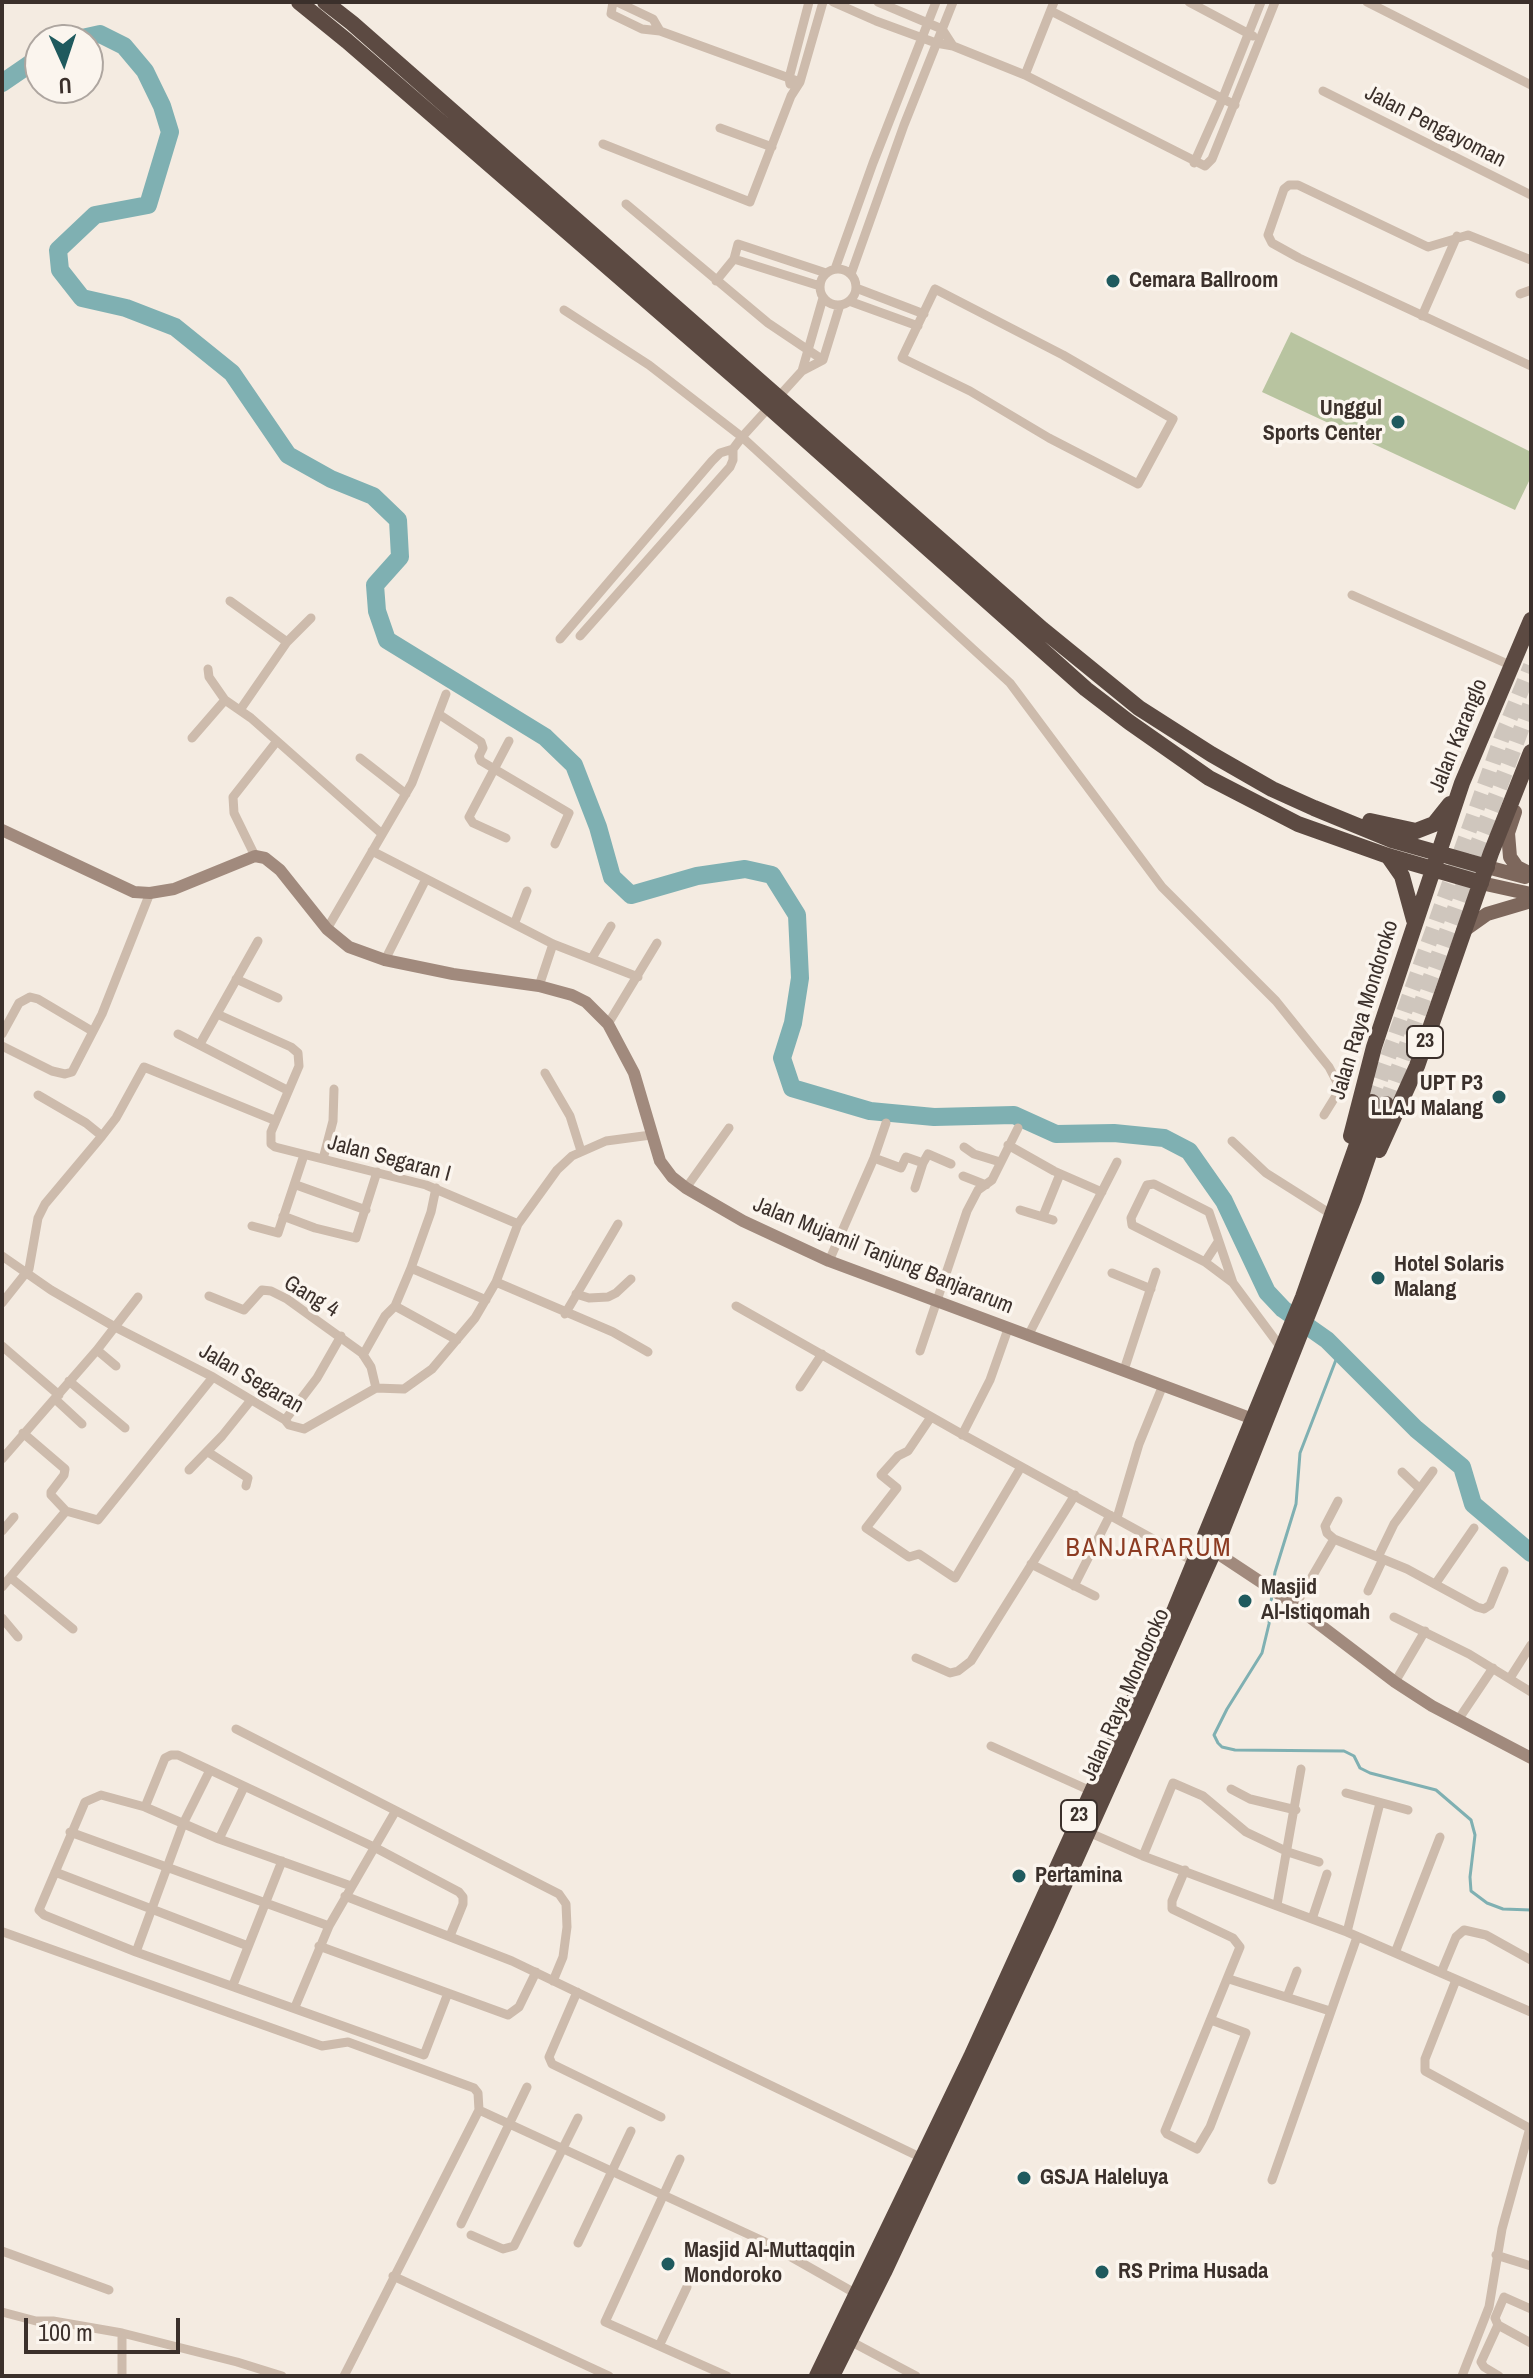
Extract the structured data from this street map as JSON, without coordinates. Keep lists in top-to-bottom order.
{
  "streets": {
    "highway": ["Jalan Karanglo", "Jalan Raya Mondoroko", "23"],
    "street": [
      "Jalan Pengayoman",
      "Jalan Segaran I",
      "Jalan Mujamil Tanjung Banjararum",
      "Gang 4",
      "Jalan Segaran"
    ]
  },
  "crossings": [
    ["Jalan Karanglo", "Jalan Raya Mondoroko"],
    ["Jalan Raya Mondoroko", "23"],
    ["Jalan Raya Mondoroko", "Jalan Mujamil Tanjung Banjararum"],
    ["Jalan Segaran I", "Jalan Segaran"],
    ["Jalan Mujamil Tanjung Banjararum", "Jalan Segaran"],
    ["Gang 4", "Jalan Segaran"]
  ],
  "districts": ["BANJARARUM"],
  "places": [
    "Cemara Ballroom",
    "Unggul Sports Center",
    "UPT P3 LLAJ Malang",
    "Hotel Solaris Malang",
    "Masjid Al-Istiqomah",
    "Pertamina",
    "GSJA Haleluya",
    "Masjid Al-Muttaqqin Mondoroko",
    "RS Prima Husada"
  ],
  "scale_bar": "100 m",
  "north": "bottom"
}
